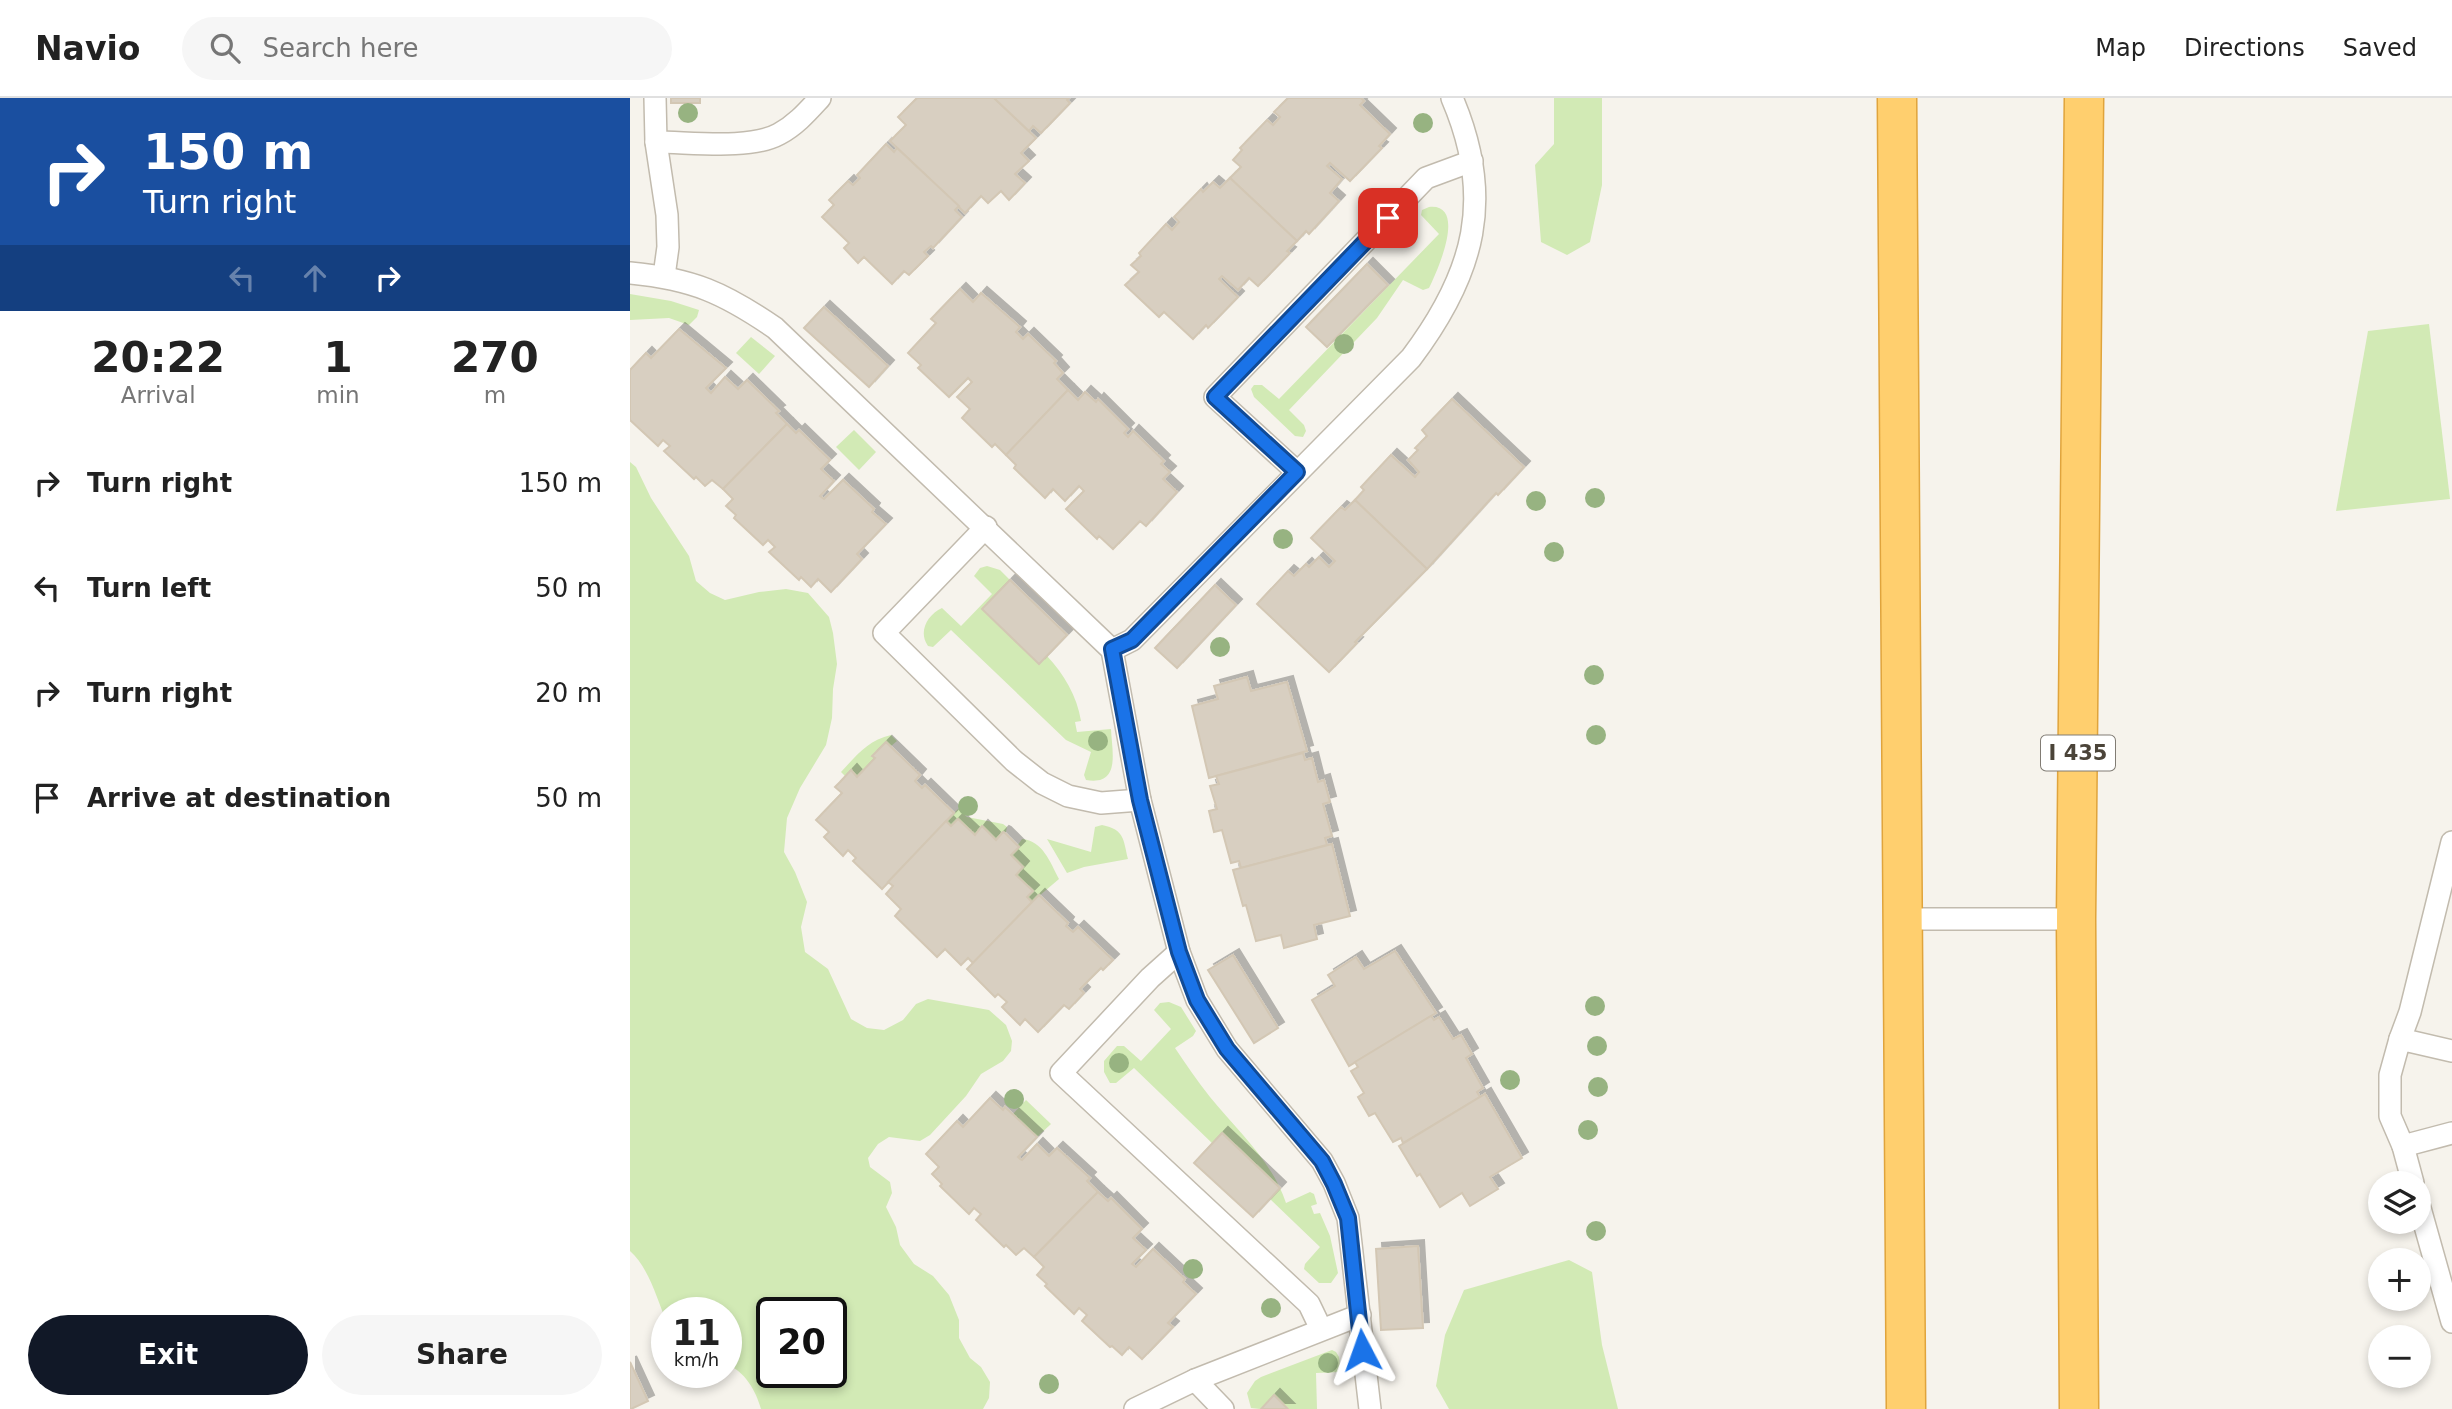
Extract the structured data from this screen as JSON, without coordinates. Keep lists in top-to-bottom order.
{
  "streets": {
    "highway": ["I 435"]
  },
  "page": {
    "header": "Navio",
    "search": "Search here",
    "nav": ["Map", "Directions", "Saved"],
    "turn": ["150 m", "Turn right"],
    "eta": [
      "20:22",
      "Arrival",
      "1",
      "min",
      "270",
      "m"
    ],
    "list": [
      {
        "name": "Turn right",
        "value": "150 m"
      },
      {
        "name": "Turn left",
        "value": "50 m"
      },
      {
        "name": "Turn right",
        "value": "20 m"
      },
      {
        "name": "Arrive at destination",
        "value": "50 m"
      }
    ],
    "map_buttons": ["+", "−"],
    "speed": "11 km/h",
    "limit": "20",
    "buttons": ["Exit", "Share"]
  }
}
